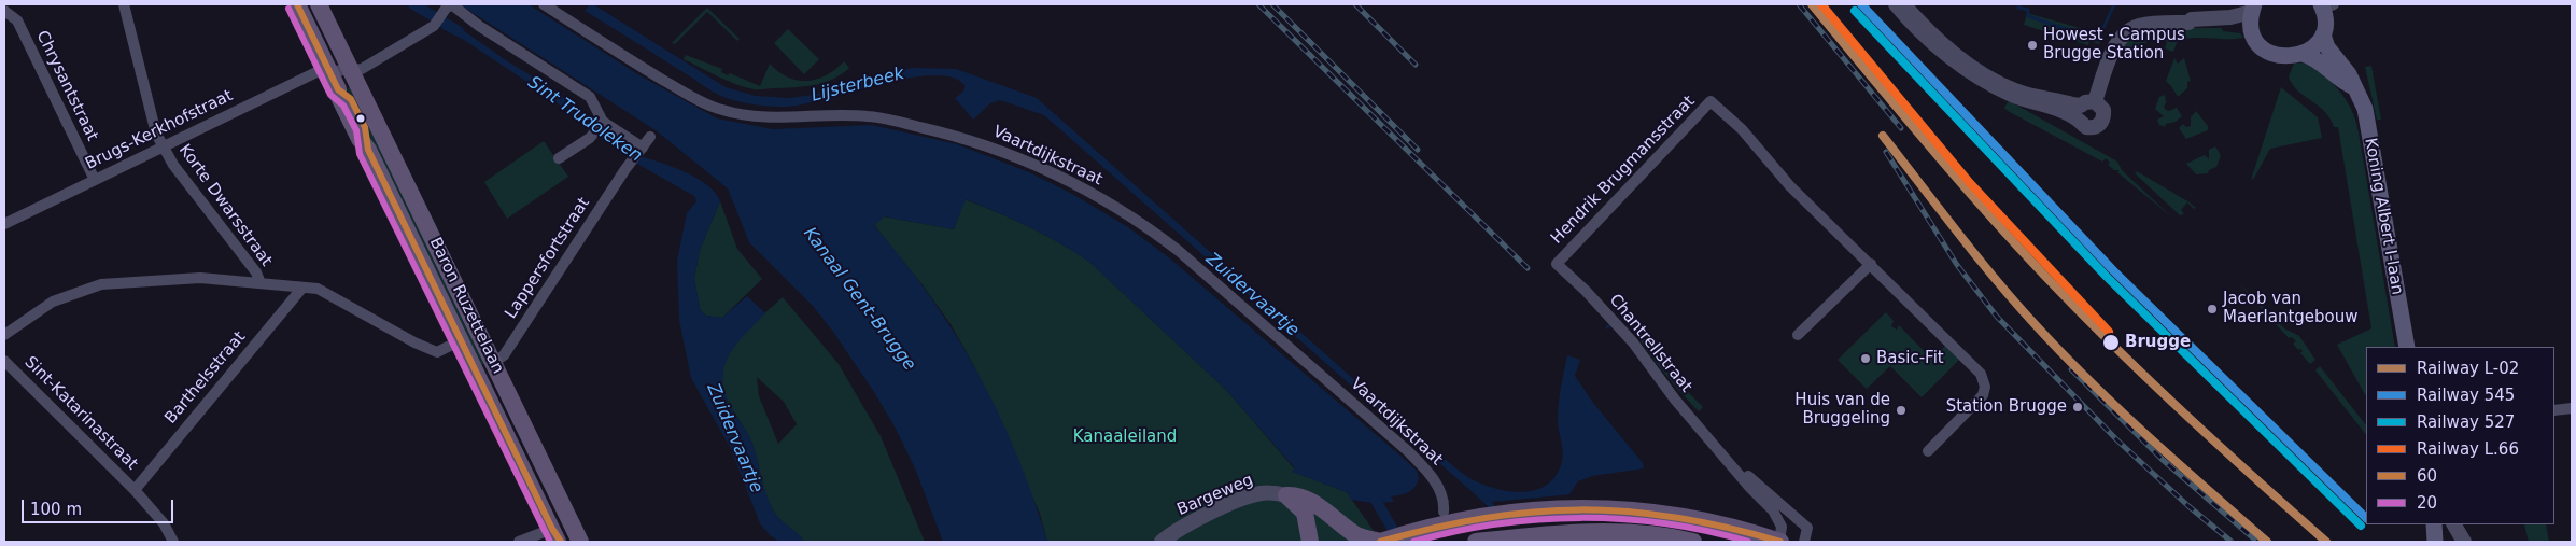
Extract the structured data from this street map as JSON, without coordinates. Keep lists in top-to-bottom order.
{
  "streets": {
    "main road": ["Koning Albert I-laan", "Baron Ruzettelaan"],
    "street": [
      "Chrysantstraat",
      "Brugs-Kerkhofstraat",
      "Vaartdijkstraat",
      "Hendrik Brugmansstraat",
      "Korte Dwarsstraat",
      "Lappersfortstraat",
      "Chantrellstraat",
      "Barthelsstraat",
      "Sint-Katarinastraat",
      "Bargeweg"
    ]
  },
  "crossings": [
    ["Chrysantstraat", "Brugs-Kerkhofstraat"],
    ["Brugs-Kerkhofstraat", "Korte Dwarsstraat"],
    ["Brugs-Kerkhofstraat", "Baron Ruzettelaan"],
    ["Hendrik Brugmansstraat", "Chantrellstraat"],
    ["Lappersfortstraat", "Baron Ruzettelaan"],
    ["Barthelsstraat", "Sint-Katarinastraat"]
  ],
  "water": [
    "Lijsterbeek",
    "Sint Trudoleken",
    "Zuidervaartje",
    "Kanaal Gent-Brugge"
  ],
  "parks": ["Kanaaleiland"],
  "places": [
    "Howest - Campus Brugge Station",
    "Jacob van Maerlantgebouw",
    "Brugge",
    "Basic-Fit",
    "Station Brugge",
    "Huis van de Bruggeling"
  ],
  "lines": [
    "rail line L-02",
    "rail line 545",
    "rail line L.66",
    "transit line 60",
    "transit line 20",
    "rail line 527"
  ],
  "legend": [
    "Railway L-02",
    "Railway 545",
    "Railway 527",
    "Railway L.66",
    "60",
    "20"
  ],
  "scale_bar": "100 m"
}
